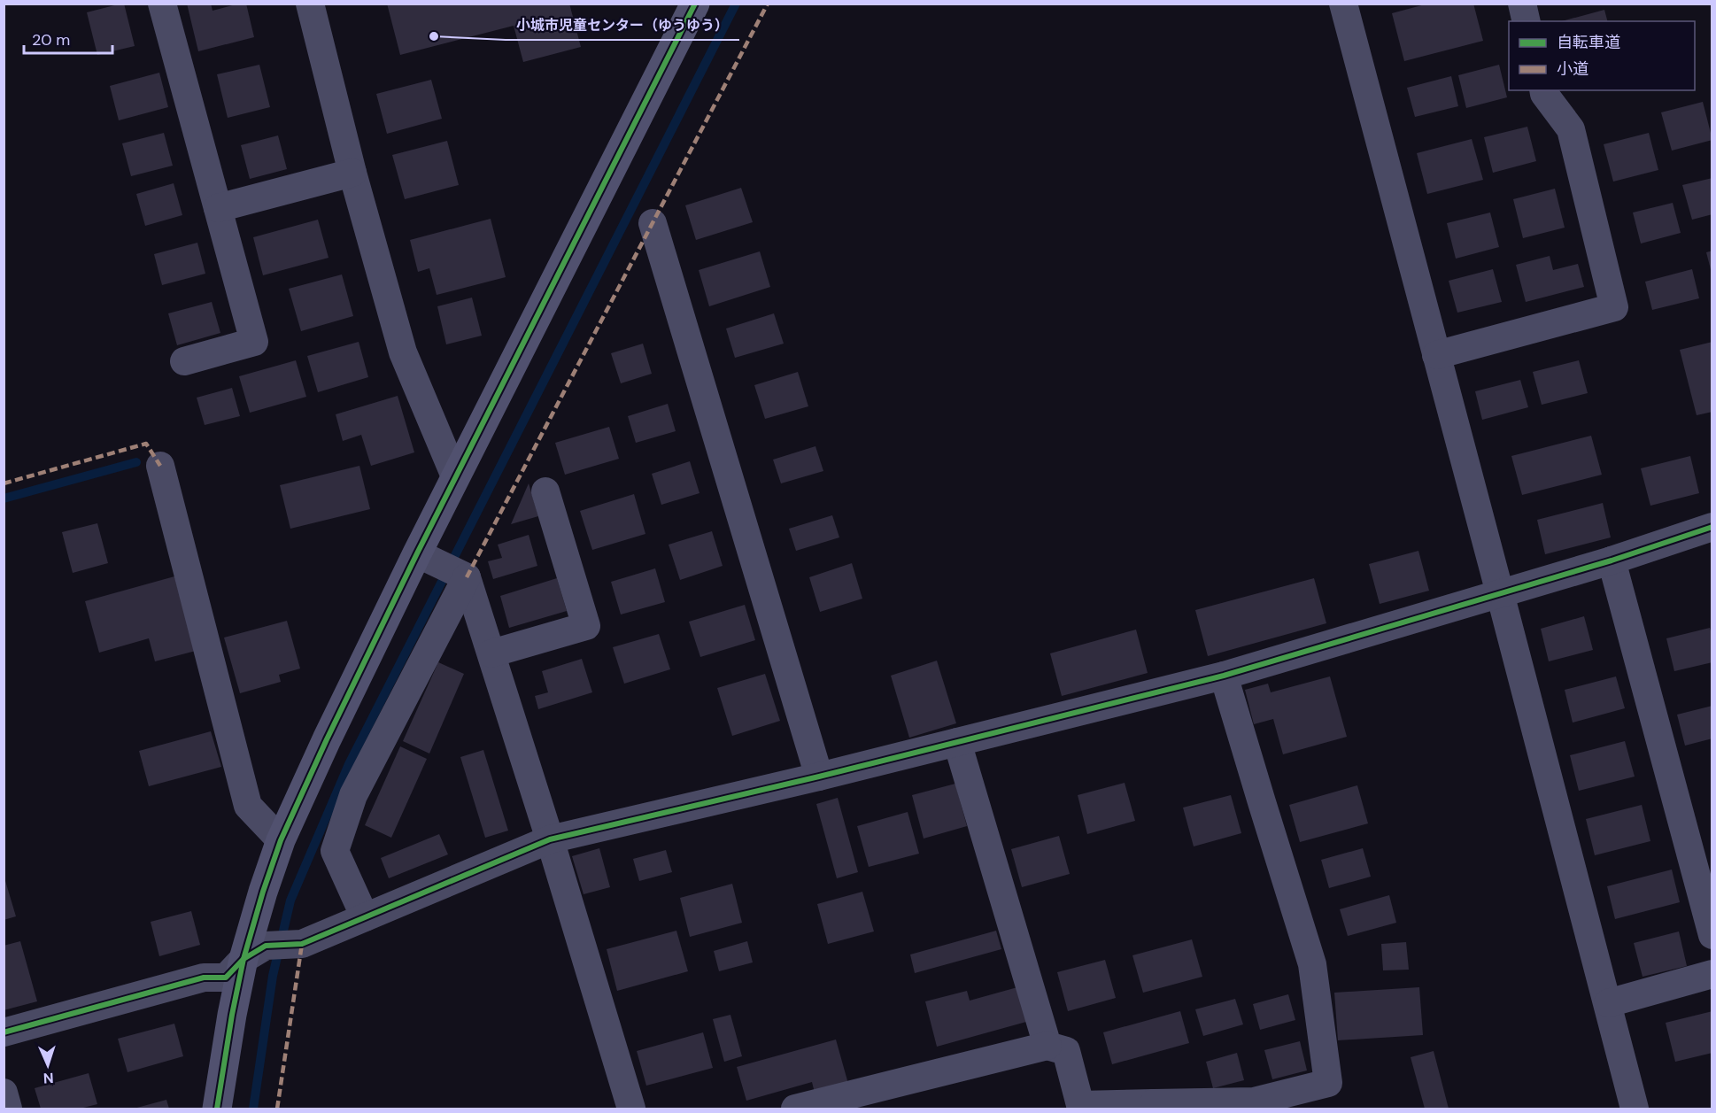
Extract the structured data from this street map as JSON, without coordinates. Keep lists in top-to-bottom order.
{
  "places": ["小城市児童センター（ゆうゆう）"],
  "legend": ["自転車道", "小道"],
  "scale_bar": "20 m",
  "north": "bottom"
}
